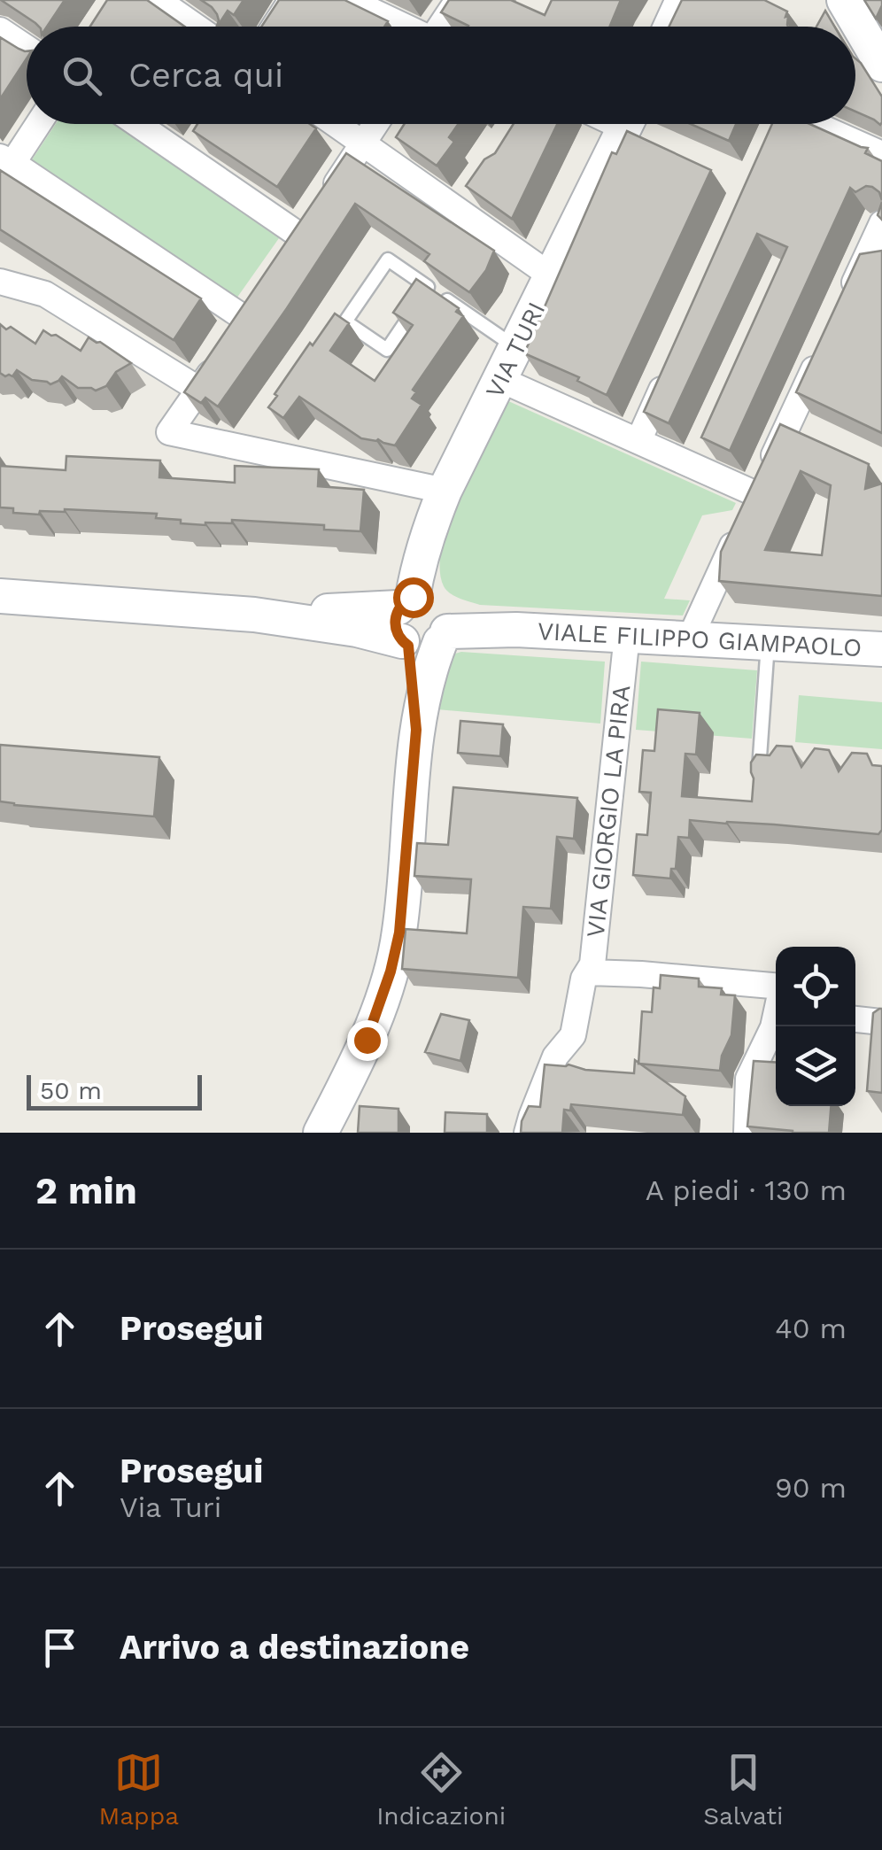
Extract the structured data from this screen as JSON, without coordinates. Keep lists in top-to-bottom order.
{
  "streets": {
    "street": ["VIA TURI", "VIALE FILIPPO GIAMPAOLO", "VIA GIORGIO LA PIRA"]
  },
  "crossings": [
    ["VIA TURI", "VIALE FILIPPO GIAMPAOLO"],
    ["VIALE FILIPPO GIAMPAOLO", "VIA GIORGIO LA PIRA"]
  ],
  "scale_bar": "50 m",
  "page": {
    "search": "Cerca qui",
    "scale": "50 m",
    "heading": ["2 min", "A piedi · 130 m"],
    "list": [
      ["Prosegui", "40 m"],
      ["Prosegui", "Via Turi", "90 m"],
      "Arrivo a destinazione"
    ],
    "nav": ["Mappa", "Indicazioni", "Salvati"]
  }
}
